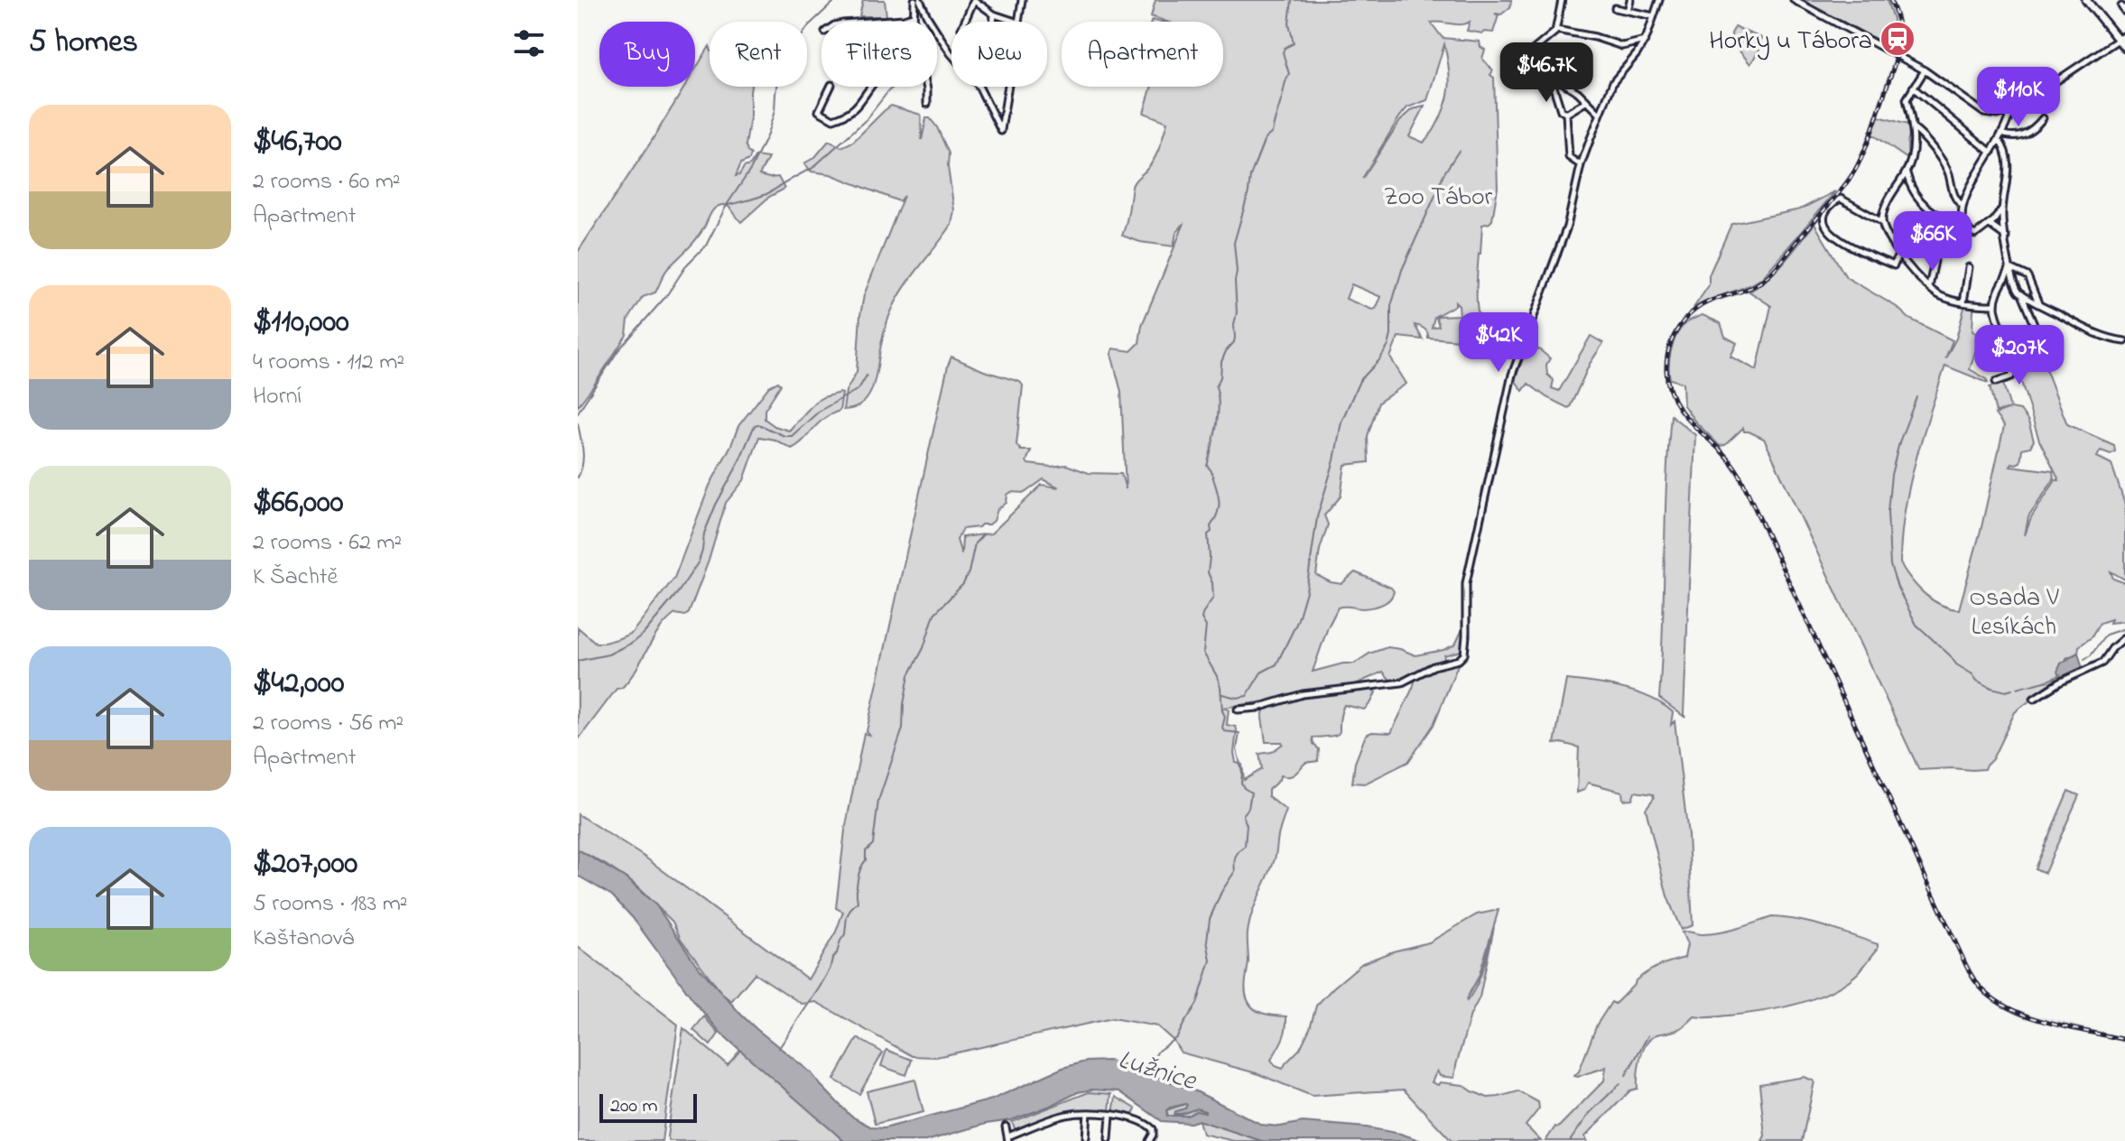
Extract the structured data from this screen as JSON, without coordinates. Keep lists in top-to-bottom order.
{
  "water": ["Lužnice"],
  "parks": ["Zoo Tábor", "Osada V Lesíkách"],
  "places": {
    "station": ["Horky u Tábora"]
  },
  "scale_bar": "200 m",
  "page": {
    "heading": "5 homes",
    "chip": [
      "Buy",
      "Rent",
      "Filters",
      "New",
      "Apartment"
    ],
    "price": [
      "$46.7K",
      "$110K",
      "$66K",
      "$42K",
      "$207K"
    ],
    "list": [
      {
        "name": "$46,700",
        "note": "2 rooms · 60 m² · Apartment"
      },
      {
        "name": "$110,000",
        "note": "4 rooms · 112 m² · Horní"
      },
      {
        "name": "$66,000",
        "note": "2 rooms · 62 m² · K Šachtě"
      },
      {
        "name": "$42,000",
        "note": "2 rooms · 56 m² · Apartment"
      },
      {
        "name": "$207,000",
        "note": "5 rooms · 183 m² · Kaštanová"
      }
    ],
    "scale": "200 m"
  }
}
